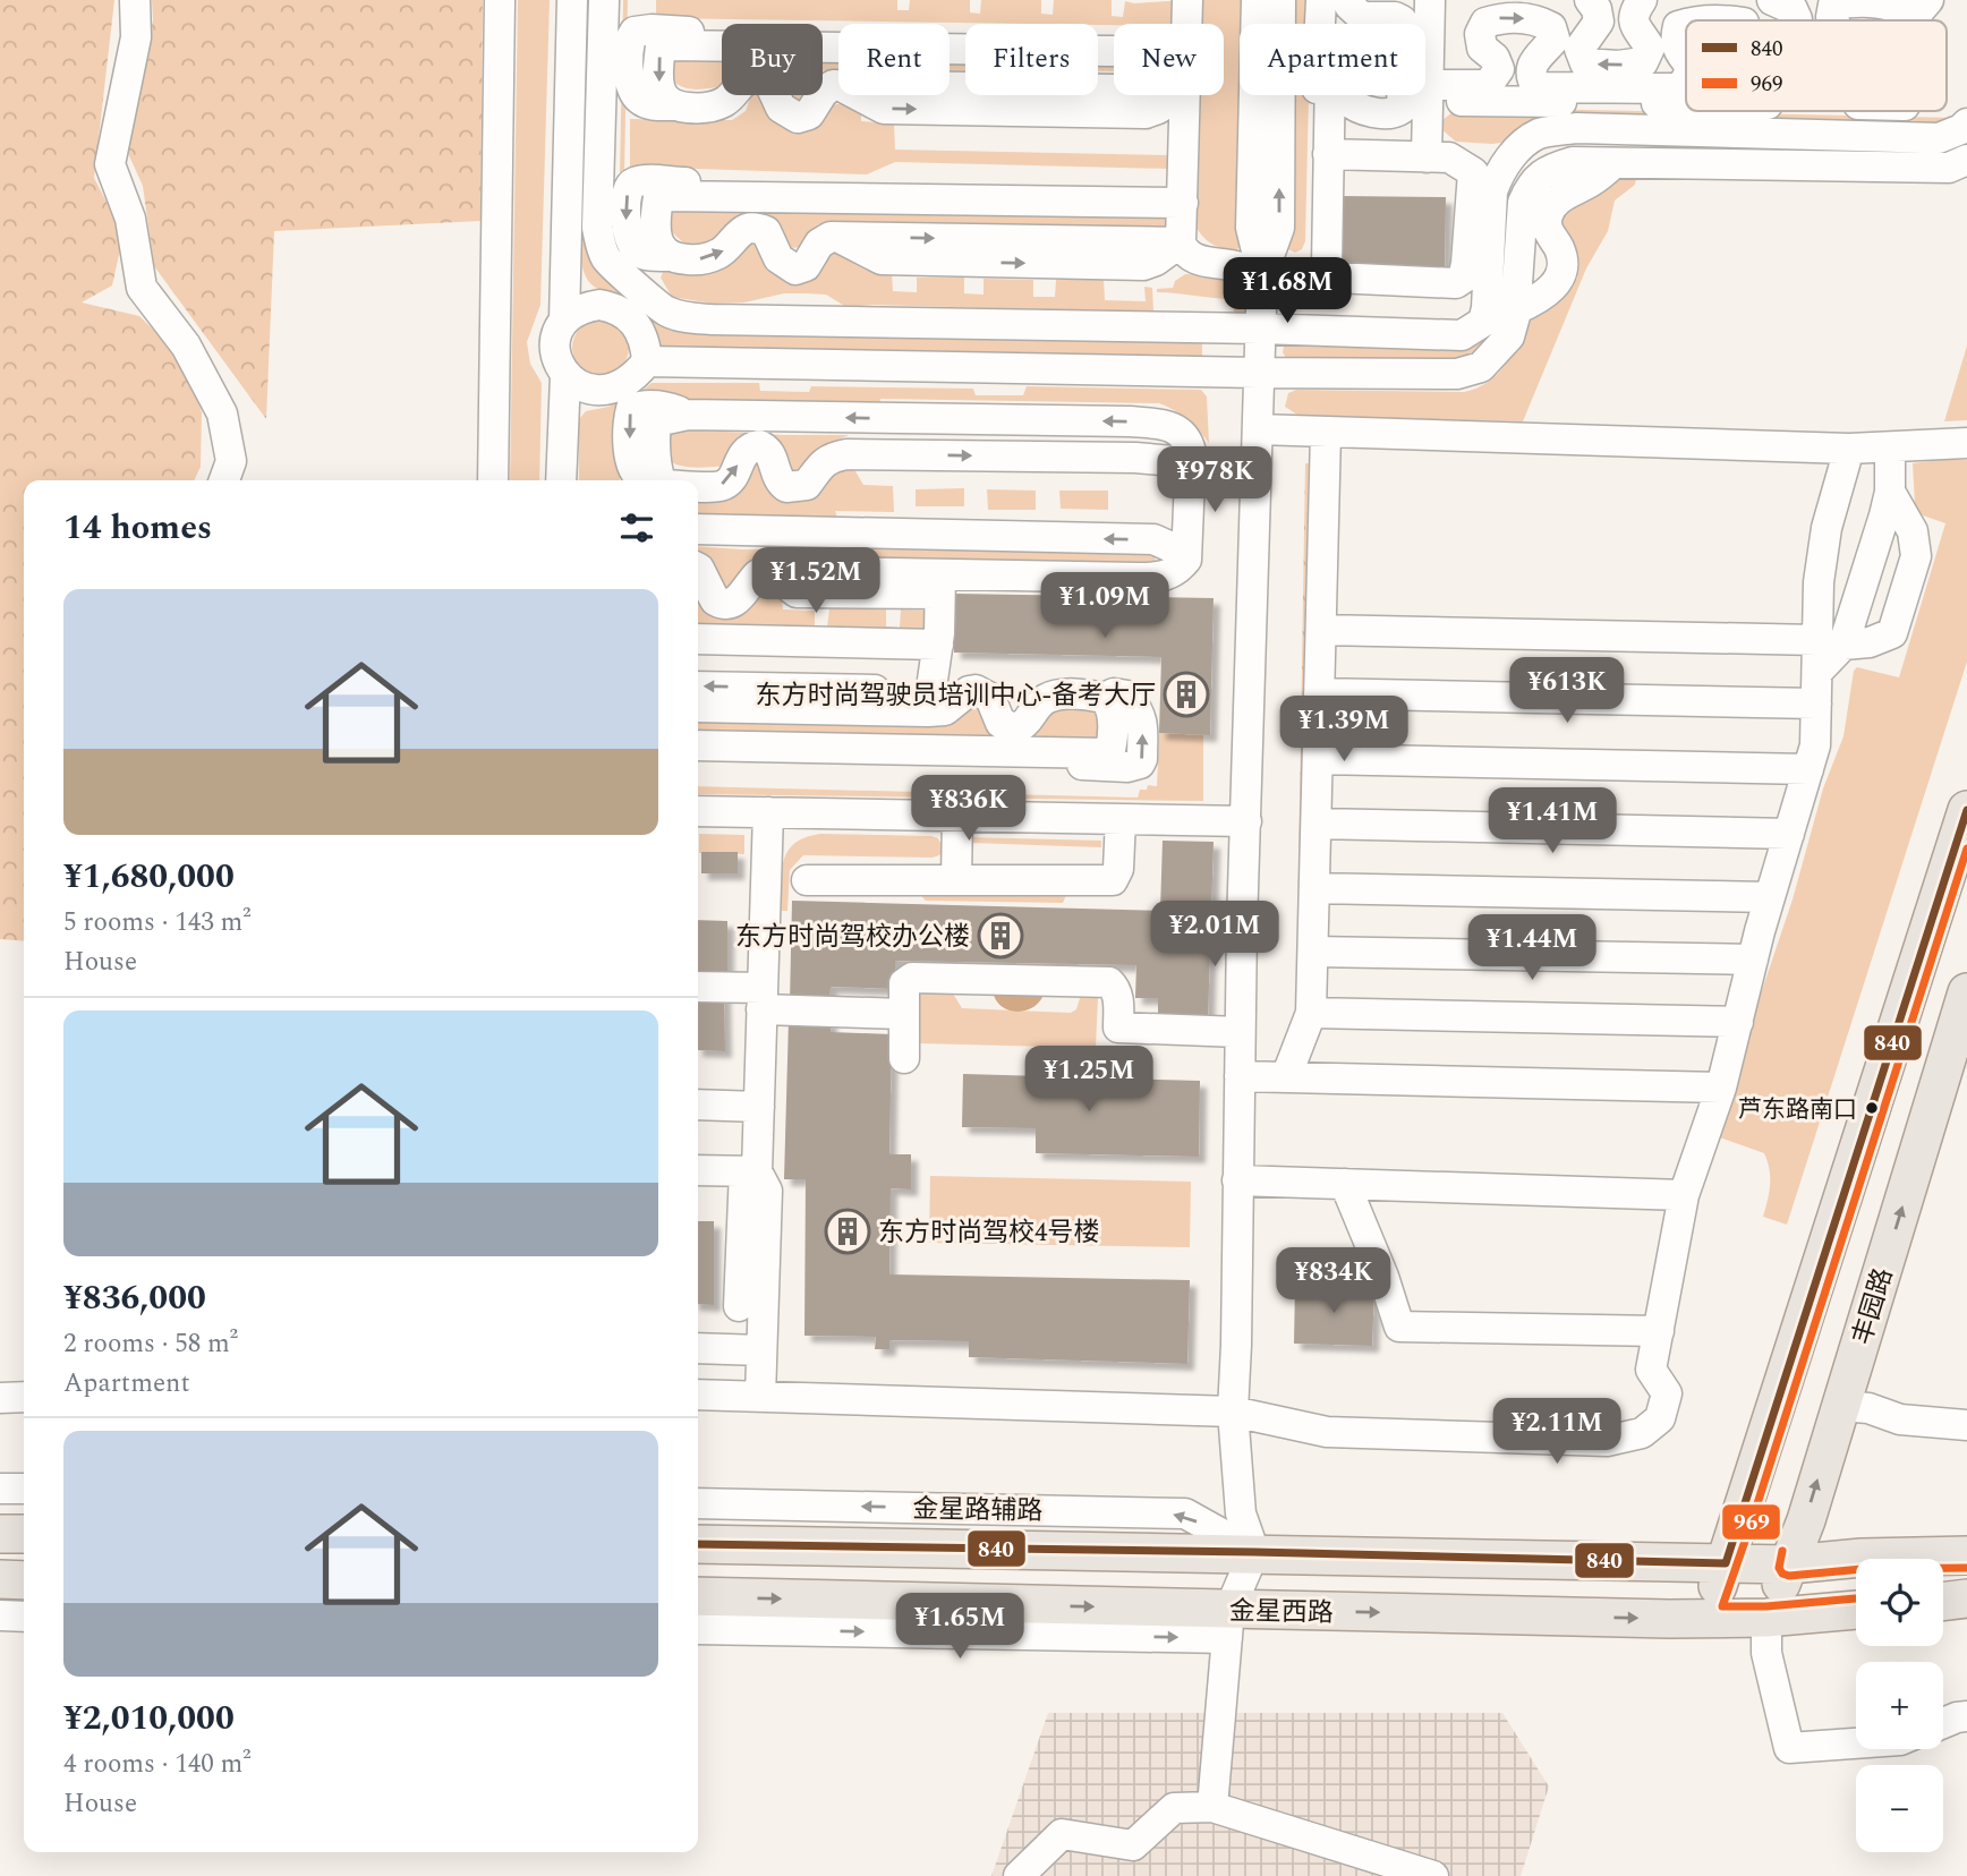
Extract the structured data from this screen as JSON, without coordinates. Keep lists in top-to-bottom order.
{
  "streets": {
    "main road": ["丰园路", "金星西路"],
    "street": ["金星路辅路"]
  },
  "crossings": [
    ["丰园路", "金星西路"]
  ],
  "places": {
    "building": ["东方时尚驾驶员培训中心-备考大厅", "东方时尚驾校办公楼", "东方时尚驾校4号楼"],
    "other": ["芦东路南口"]
  },
  "lines": ["transit line 840", "transit line 969"],
  "legend": ["840", "969"],
  "page": {
    "chip": [
      "Buy",
      "Rent",
      "Filters",
      "New",
      "Apartment"
    ],
    "price": [
      "¥1.68M",
      "¥978K",
      "¥1.52M",
      "¥1.09M",
      "¥613K",
      "¥1.39M",
      "¥836K",
      "¥1.41M",
      "¥2.01M",
      "¥1.44M",
      "¥1.25M",
      "¥834K",
      "¥2.11M",
      "¥1.65M"
    ],
    "heading": "14 homes",
    "list": [
      {
        "name": "¥1,680,000",
        "note": "5 rooms · 143 m² · House"
      },
      {
        "name": "¥836,000",
        "note": "2 rooms · 58 m² · Apartment"
      },
      {
        "name": "¥2,010,000",
        "note": "4 rooms · 140 m² · House"
      }
    ],
    "map_buttons": ["+", "−"]
  }
}
